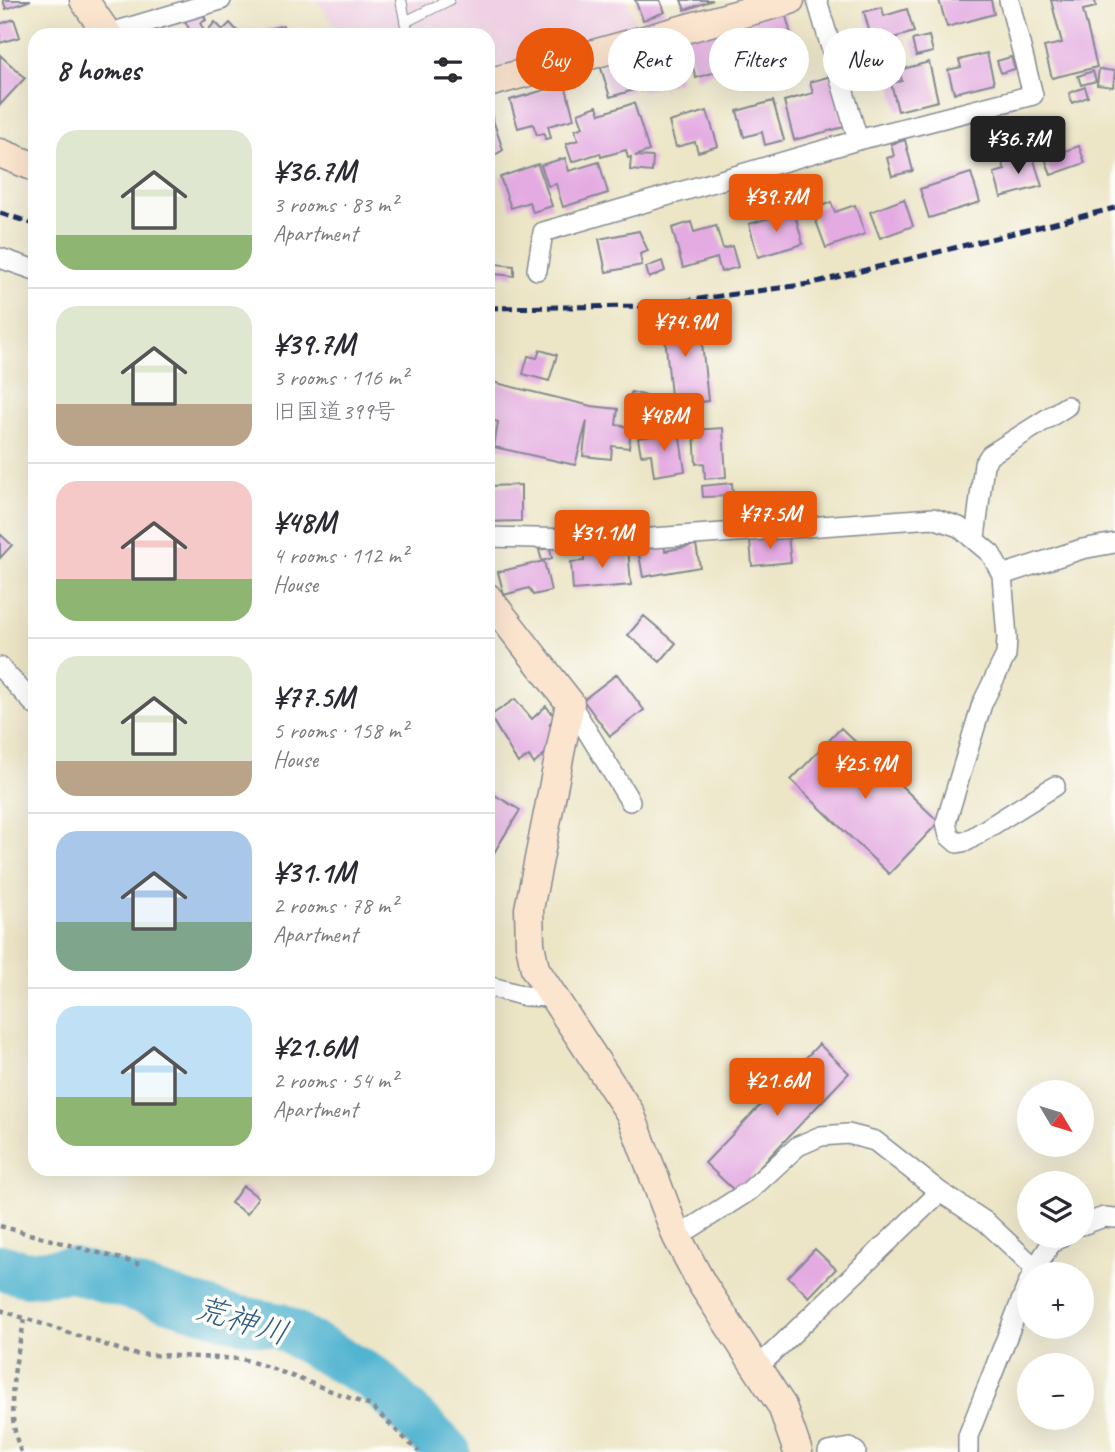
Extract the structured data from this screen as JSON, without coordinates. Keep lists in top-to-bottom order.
{
  "water": ["荒神川"],
  "north": "bottom right",
  "page": {
    "chip": [
      "Buy",
      "Rent",
      "Filters",
      "New"
    ],
    "heading": "8 homes",
    "list": [
      {
        "name": "¥36.7M",
        "note": "3 rooms · 83 m² · Apartment"
      },
      {
        "name": "¥39.7M",
        "note": "3 rooms · 116 m² · 旧国道399号"
      },
      {
        "name": "¥48M",
        "note": "4 rooms · 112 m² · House"
      },
      {
        "name": "¥77.5M",
        "note": "5 rooms · 158 m² · House"
      },
      {
        "name": "¥31.1M",
        "note": "2 rooms · 78 m² · Apartment"
      },
      {
        "name": "¥21.6M",
        "note": "2 rooms · 54 m² · Apartment"
      }
    ],
    "price": [
      "¥36.7M",
      "¥39.7M",
      "¥74.9M",
      "¥48M",
      "¥77.5M",
      "¥31.1M",
      "¥25.9M",
      "¥21.6M"
    ],
    "map_buttons": ["+", "−"]
  }
}
